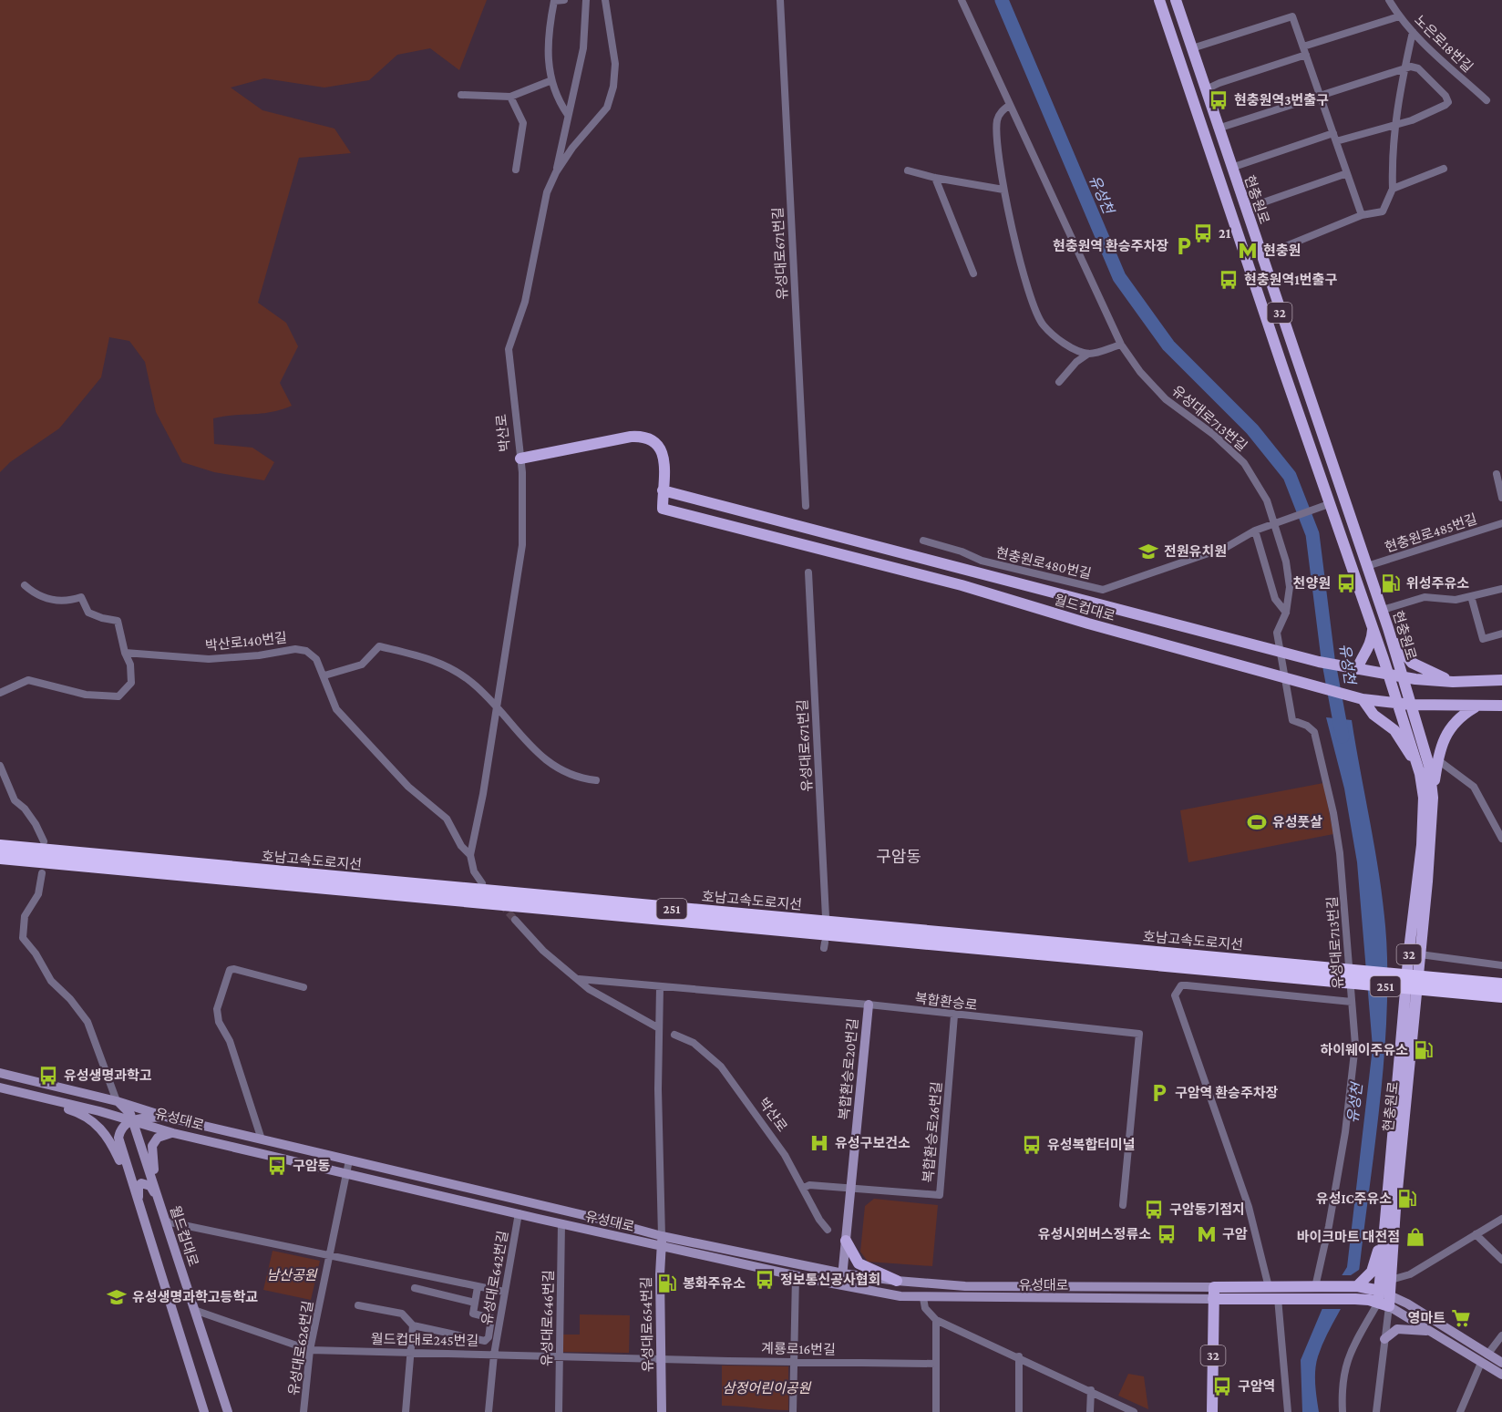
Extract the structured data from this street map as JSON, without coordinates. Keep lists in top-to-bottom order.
{
  "streets": {
    "highway": ["호남고속도로지선", "251"],
    "main road": [
      "현충원로",
      "32",
      "월드컵대로",
      "유성대로"
    ],
    "street": [
      "노은로18번길",
      "유성대로671번길",
      "유성대로713번길",
      "박산로",
      "현충원로485번길",
      "현충원로480번길",
      "박산로140번길",
      "복합환승로",
      "복합환승로20번길",
      "복합환승로26번길",
      "유성대로642번길",
      "유성대로646번길",
      "유성대로654번길",
      "월드컵대로245번길",
      "유성대로626번길",
      "계룡로16번길"
    ]
  },
  "crossings": [
    ["현충원로", "현충원로485번길"],
    ["현충원로", "현충원로480번길"],
    ["현충원로", "월드컵대로"],
    ["현충원로", "유성대로"],
    ["32", "유성대로"],
    ["유성대로713번길", "현충원로480번길"],
    ["유성대로713번길", "유성대로"],
    ["박산로", "박산로140번길"],
    ["월드컵대로", "유성대로"],
    ["월드컵대로", "월드컵대로245번길"],
    ["복합환승로", "복합환승로20번길"],
    ["복합환승로", "복합환승로26번길"],
    ["복합환승로20번길", "유성대로"],
    ["복합환승로20번길", "복합환승로26번길"],
    ["유성대로", "유성대로642번길"],
    ["유성대로", "유성대로646번길"],
    ["유성대로", "유성대로654번길"],
    ["유성대로", "유성대로626번길"],
    ["유성대로642번길", "월드컵대로245번길"],
    ["유성대로646번길", "월드컵대로245번길"],
    ["유성대로654번길", "월드컵대로245번길"],
    ["유성대로654번길", "계룡로16번길"],
    ["월드컵대로245번길", "유성대로626번길"],
    ["월드컵대로245번길", "계룡로16번길"]
  ],
  "districts": ["구암동"],
  "water": ["유성천"],
  "parks": ["남산공원", "삼정어린이공원"],
  "places": {
    "bus stop": [
      "현충원역3번출구",
      "21",
      "현충원역1번출구",
      "천양원",
      "유성생명과학고",
      "유성복합터미널",
      "구암동",
      "구암동기점지",
      "유성시외버스정류소",
      "정보통신공사협회",
      "구암역"
    ],
    "parking": ["현충원역 환승주차장", "구암역 환승주차장"],
    "metro station": ["현충원", "구암"],
    "school or university": ["전원유치원", "유성생명과학고등학교"],
    "fuel station": [
      "위성주유소",
      "하이웨이주유소",
      "유성IC주유소",
      "봉화주유소"
    ],
    "sports": ["유성풋살"],
    "hospital": ["유성구보건소"],
    "shop": ["바이크마트 대전점"],
    "supermarket": ["영마트"]
  }
}
